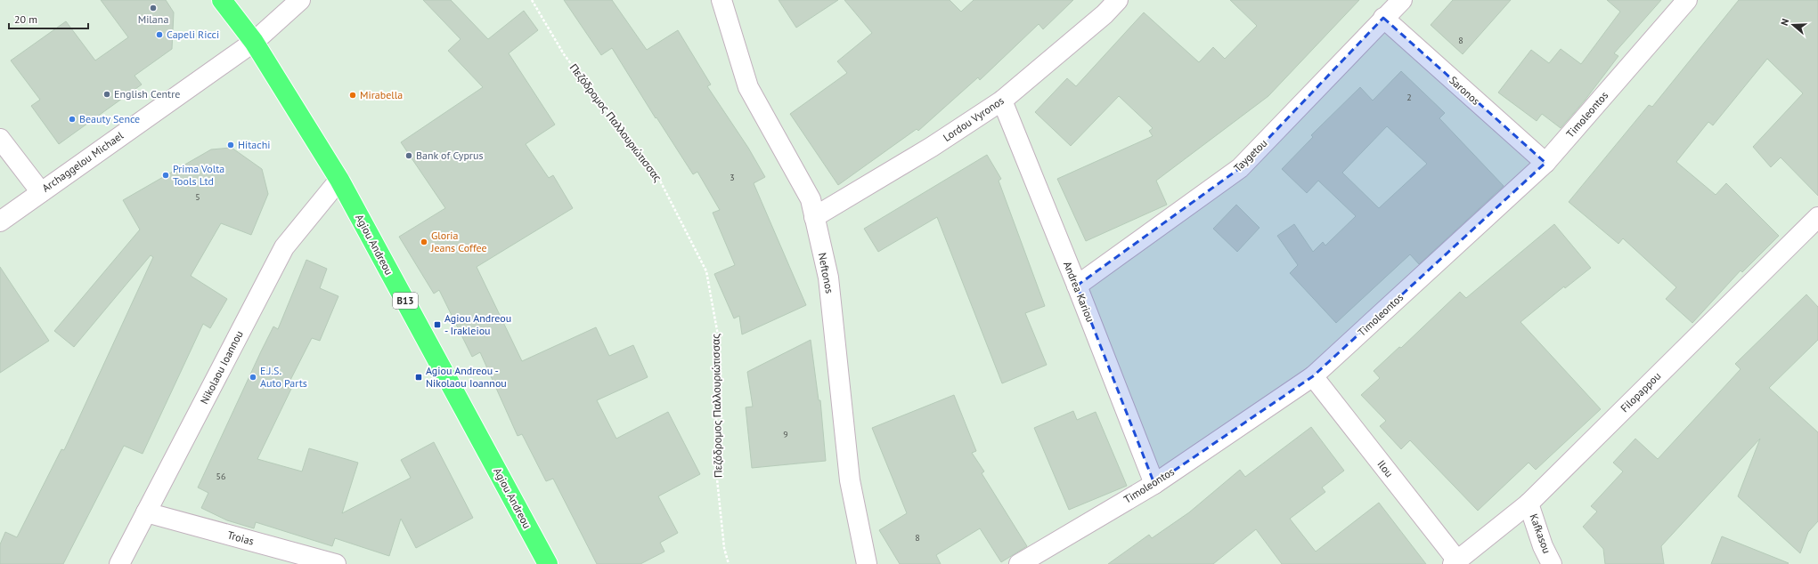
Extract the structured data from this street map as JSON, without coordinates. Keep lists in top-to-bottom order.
{
  "streets": {
    "main road": ["Agiou Andreou", "B13"],
    "street": [
      "Saronos",
      "Timoleontos",
      "Lordou Vyronos",
      "Taygetou",
      "Archaggelou Michael",
      "Neftonos",
      "Andrea Kariou",
      "Nikolaou Ioannou",
      "Filopappou",
      "Ilou",
      "Kafkasou",
      "Troias"
    ],
    "path": ["Πεζόδρομος Παλλουριώτισσας"]
  },
  "crossings": [
    ["Saronos", "Timoleontos"],
    ["Saronos", "Taygetou"],
    ["Timoleontos", "Andrea Kariou"],
    ["Timoleontos", "Ilou"],
    ["Lordou Vyronos", "Neftonos"],
    ["Lordou Vyronos", "Andrea Kariou"],
    ["Taygetou", "Andrea Kariou"],
    ["Archaggelou Michael", "Agiou Andreou"],
    ["Archaggelou Michael", "B13"],
    ["Agiou Andreou", "B13"],
    ["Agiou Andreou", "Nikolaou Ioannou"],
    ["Nikolaou Ioannou", "Troias"],
    ["Filopappou", "Ilou"],
    ["Filopappou", "Kafkasou"]
  ],
  "places": {
    "other": [
      "Milana",
      "Capeli Ricci",
      "English Centre",
      "Mirabella",
      "Beauty Sence",
      "Hitachi",
      "Bank of Cyprus",
      "Prima Volta Tools Ltd",
      "Gloria Jeans Coffee",
      "E.J.S. Auto Parts"
    ],
    "transit": ["Agiou Andreou - Irakleiou", "Agiou Andreou - Nikolaou Ioannou"]
  },
  "house_numbers": [
    "8",
    "2",
    "3",
    "5",
    "9",
    "56",
    "8"
  ],
  "scale_bar": "20 m",
  "north": "left"
}
